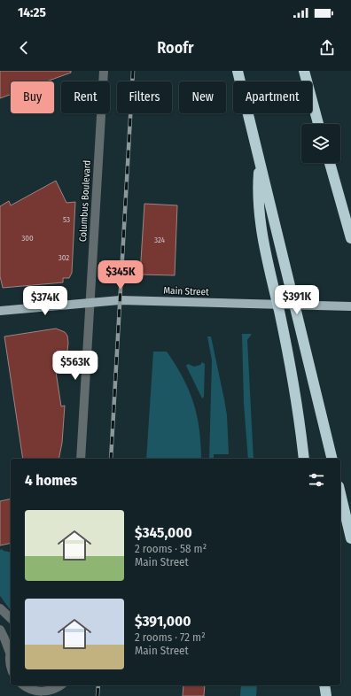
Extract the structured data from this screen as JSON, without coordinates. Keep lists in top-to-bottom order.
{
  "streets": {
    "main road": ["Main Street"],
    "street": ["Columbus Boulevard"]
  },
  "crossings": [
    ["Columbus Boulevard", "Main Street"]
  ],
  "house_numbers": [
    "53",
    "300",
    "324",
    "302"
  ],
  "page": {
    "status": "14:25",
    "header": "Roofr",
    "chip": [
      "Buy",
      "Rent",
      "Filters",
      "New",
      "Apartment"
    ],
    "price": [
      "$345K",
      "$391K",
      "$374K",
      "$563K"
    ],
    "heading": "4 homes",
    "list": [
      {
        "name": "$345,000",
        "note": "2 rooms · 58 m² · Main Street"
      },
      {
        "name": "$391,000",
        "note": "2 rooms · 72 m² · Main Street"
      }
    ]
  }
}
